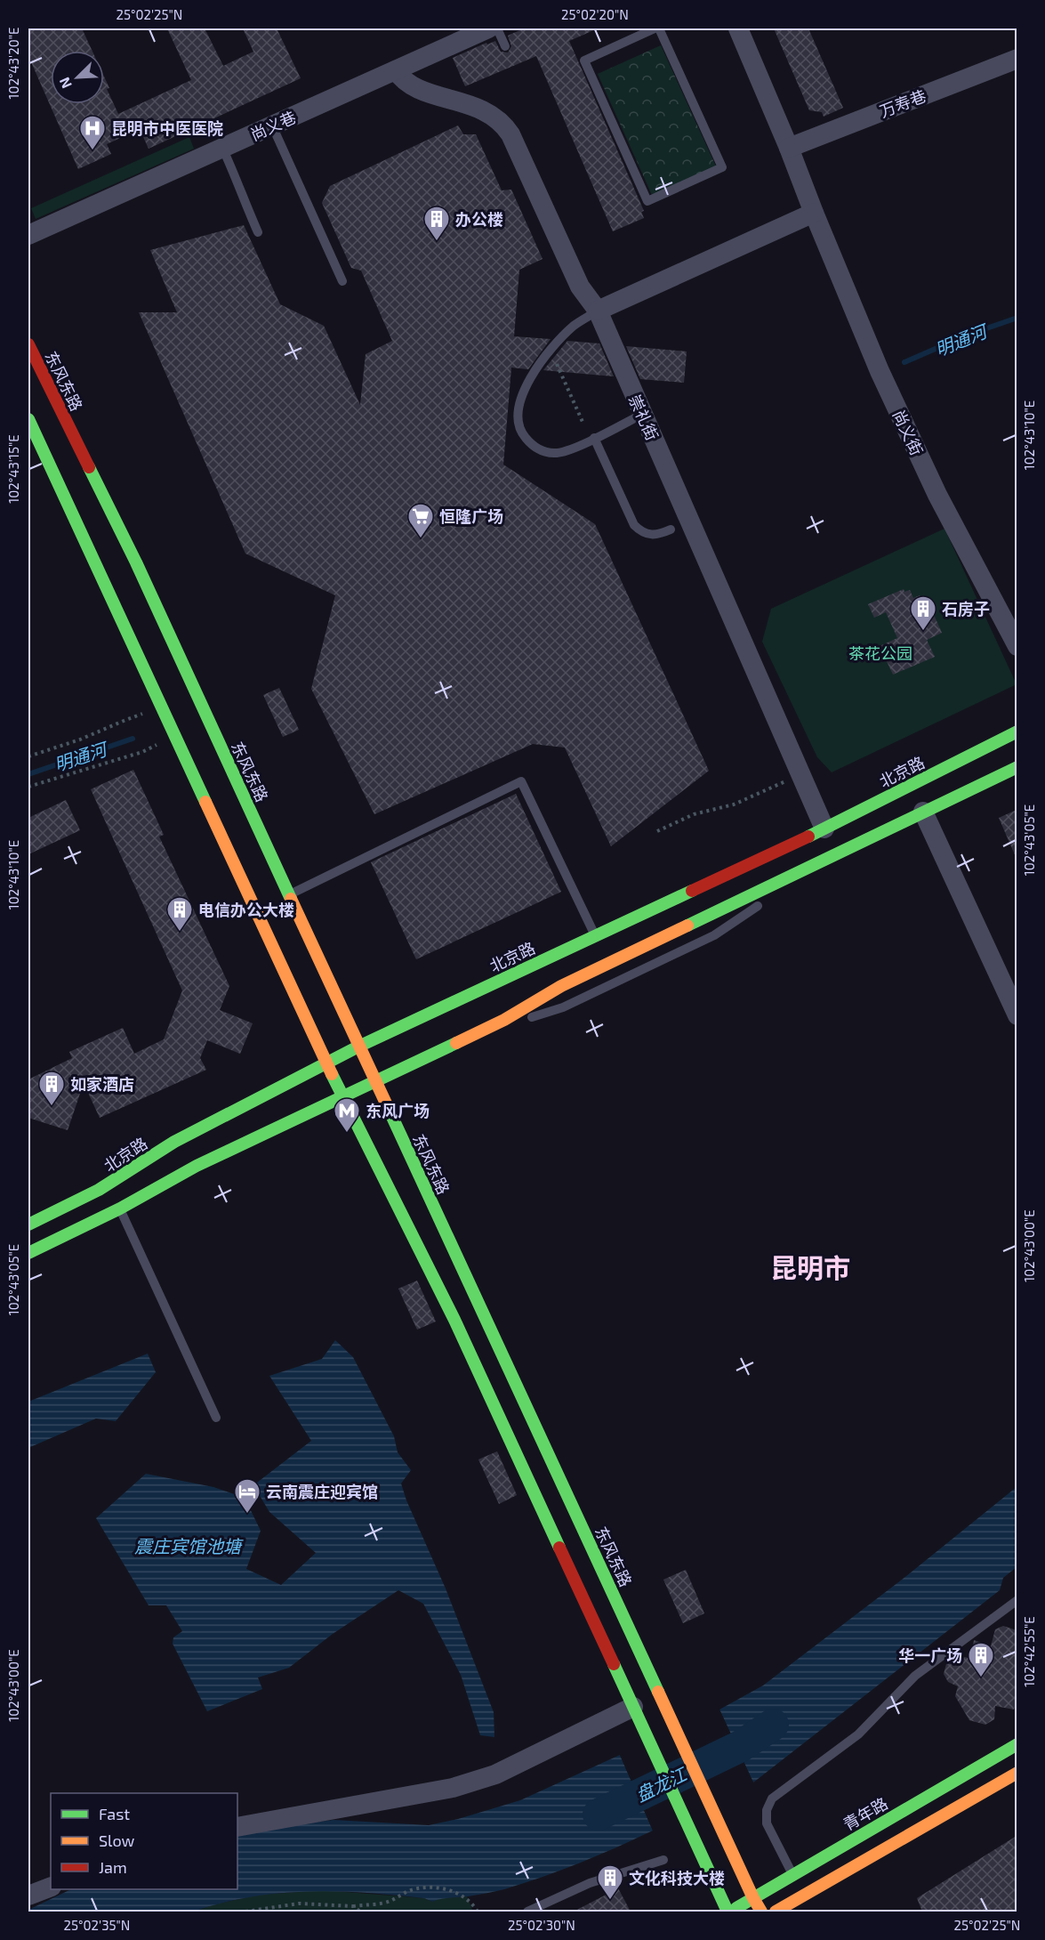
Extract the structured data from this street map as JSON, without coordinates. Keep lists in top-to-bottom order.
{
  "streets": {
    "main road": ["东风东路", "北京路", "青年路"],
    "street": [
      "万寿巷",
      "尚义巷",
      "崇礼街",
      "尚义街"
    ]
  },
  "crossings": [
    ["万寿巷", "尚义街"],
    ["尚义巷", "崇礼街"],
    ["东风东路", "北京路"],
    ["东风东路", "青年路"],
    ["崇礼街", "北京路"]
  ],
  "districts": ["昆明市"],
  "water": ["明通河", "震庄宾馆池塘", "盘龙江"],
  "parks": ["茶花公园"],
  "places": {
    "hospital": ["昆明市中医医院"],
    "building": [
      "办公楼",
      "石房子",
      "电信办公大楼",
      "如家酒店",
      "华一广场",
      "文化科技大楼"
    ],
    "supermarket": ["恒隆广场"],
    "metro station": ["东风广场"],
    "hotel": ["云南震庄迎宾馆"]
  },
  "legend": ["Fast", "Slow", "Jam"],
  "north": "bottom left",
  "coordinates": [
    "25°02'25\"N",
    "25°02'20\"N",
    "102°43'20\"E",
    "102°43'10\"E",
    "102°43'15\"E",
    "102°43'05\"E",
    "102°43'00\"E",
    "102°42'55\"E",
    "25°02'35\"N",
    "25°02'30\"N"
  ]
}
